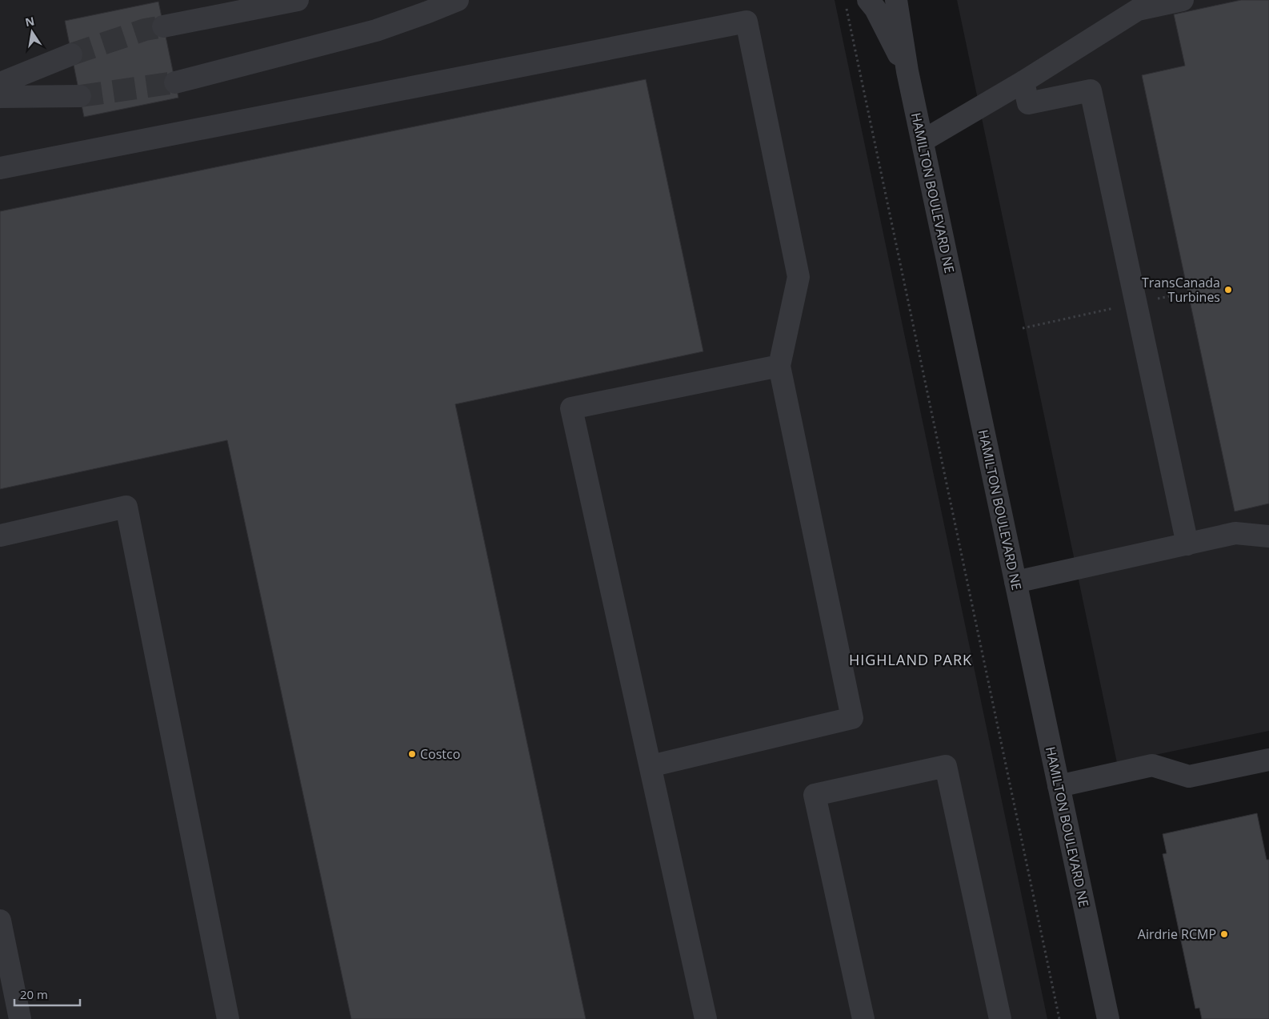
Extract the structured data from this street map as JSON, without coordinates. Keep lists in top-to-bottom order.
{
  "streets": {
    "street": ["HAMILTON BOULEVARD NE"]
  },
  "districts": ["HIGHLAND PARK"],
  "places": ["TransCanada Turbines", "Costco", "Airdrie RCMP"],
  "scale_bar": "20 m",
  "north": "top"
}
